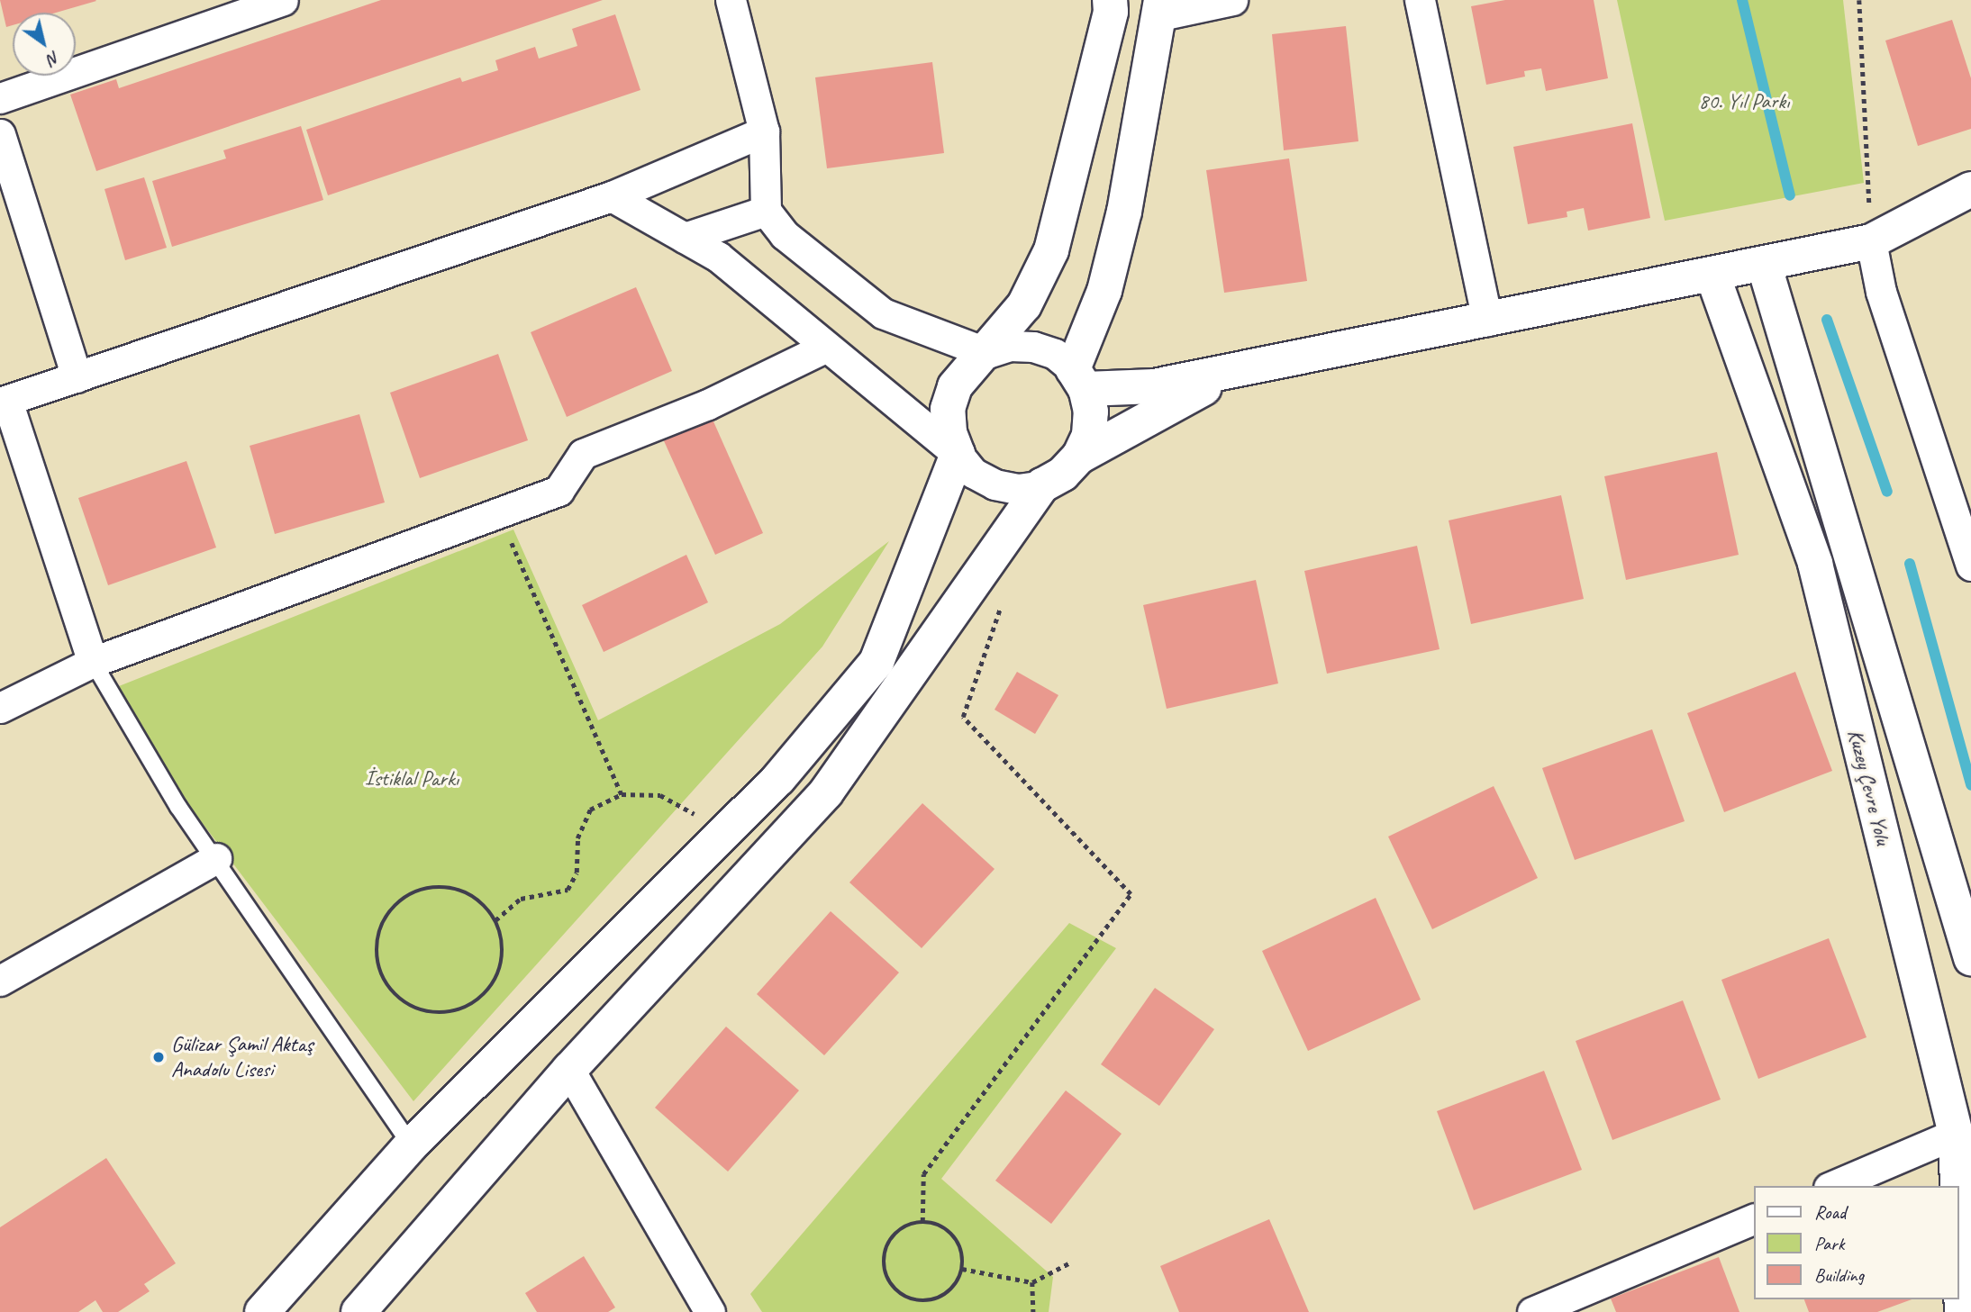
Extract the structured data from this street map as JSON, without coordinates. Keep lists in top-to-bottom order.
{
  "streets": {
    "main road": ["Kuzey Çevre Yolu"]
  },
  "parks": ["80. Yıl Parkı", "İstiklal Parkı"],
  "places": ["Gülizar Şamil Aktaş Anadolu Lisesi"],
  "legend": ["Road", "Park", "Building"],
  "north": "bottom right"
}
